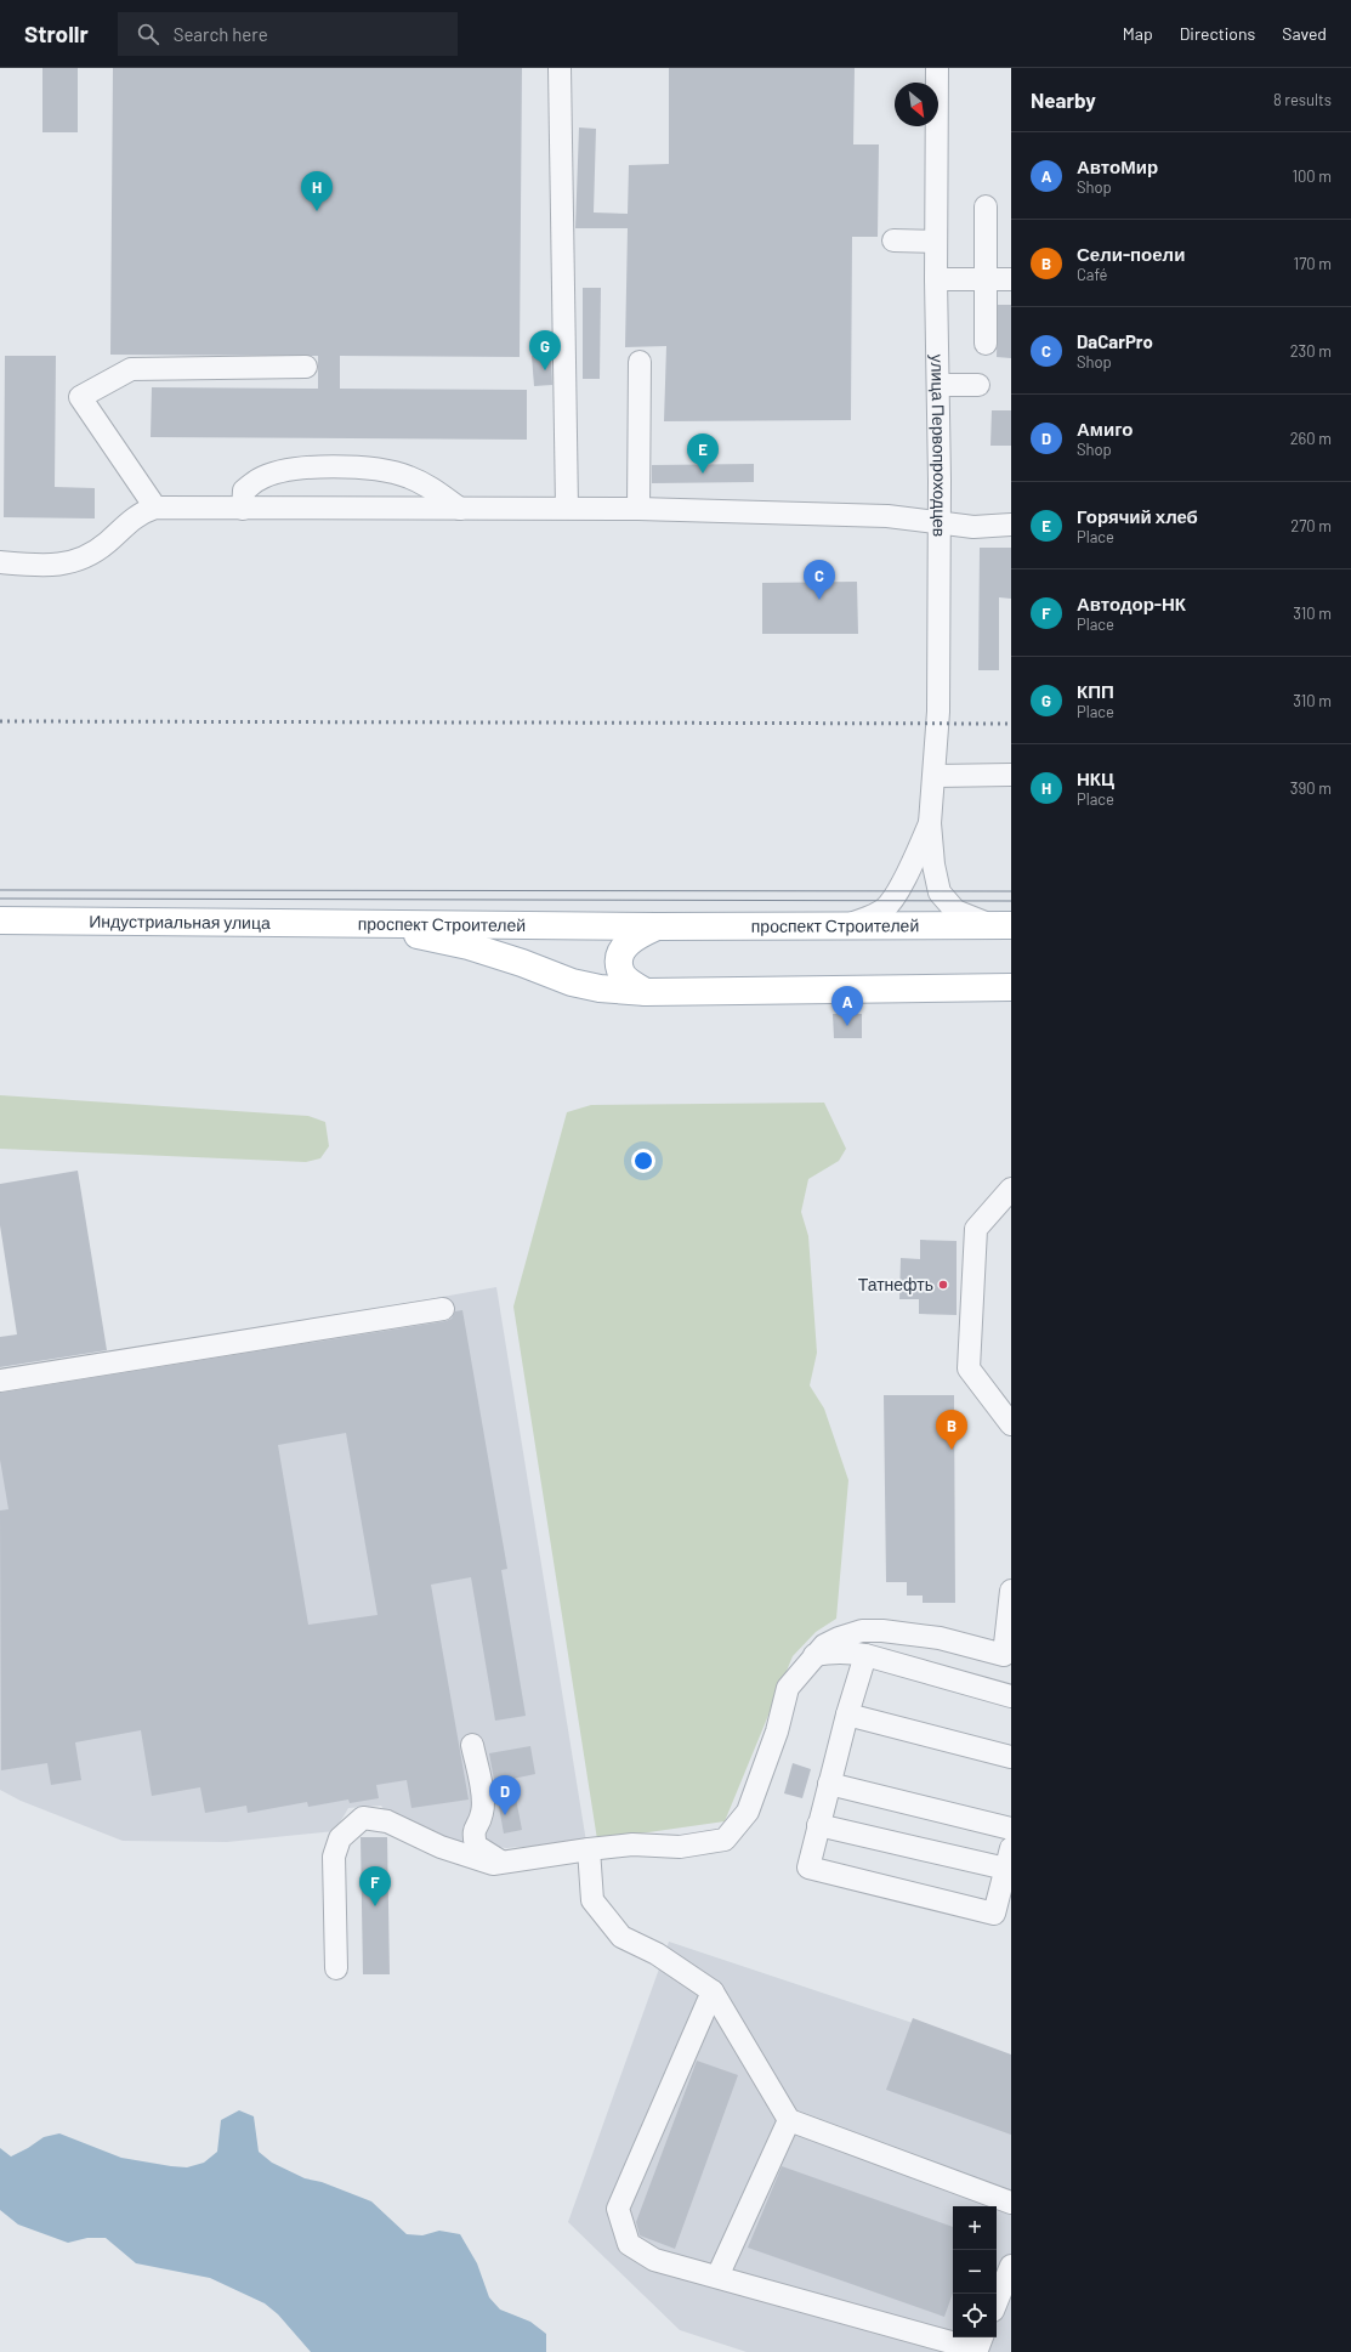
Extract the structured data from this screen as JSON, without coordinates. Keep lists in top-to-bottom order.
{
  "streets": {
    "main road": ["Индустриальная улица", "проспект Строителей"],
    "street": ["улица Первопроходцев"]
  },
  "crossings": [
    ["улица Первопроходцев", "проспект Строителей"],
    ["Индустриальная улица", "проспект Строителей"]
  ],
  "places": ["Татнефть"],
  "north": "bottom right",
  "page": {
    "header": "Strollr",
    "search": "Search here",
    "nav": ["Map", "Directions", "Saved"],
    "heading": ["Nearby", "8 results"],
    "list": [
      {
        "mark": "A",
        "name": "АвтоМир",
        "note": "Shop",
        "value": "100 m"
      },
      {
        "mark": "B",
        "name": "Сели-поели",
        "note": "Café",
        "value": "170 m"
      },
      {
        "mark": "C",
        "name": "DaCarPro",
        "note": "Shop",
        "value": "230 m"
      },
      {
        "mark": "D",
        "name": "Амиго",
        "note": "Shop",
        "value": "260 m"
      },
      {
        "mark": "E",
        "name": "Горячий хлеб",
        "note": "Place",
        "value": "270 m"
      },
      {
        "mark": "F",
        "name": "Автодор-НК",
        "note": "Place",
        "value": "310 m"
      },
      {
        "mark": "G",
        "name": "КПП",
        "note": "Place",
        "value": "310 m"
      },
      {
        "mark": "H",
        "name": "НКЦ",
        "note": "Place",
        "value": "390 m"
      }
    ],
    "pins": [
      "H",
      "G",
      "E",
      "C",
      "A",
      "B",
      "D",
      "F"
    ],
    "map_buttons": ["+", "−"]
  }
}
